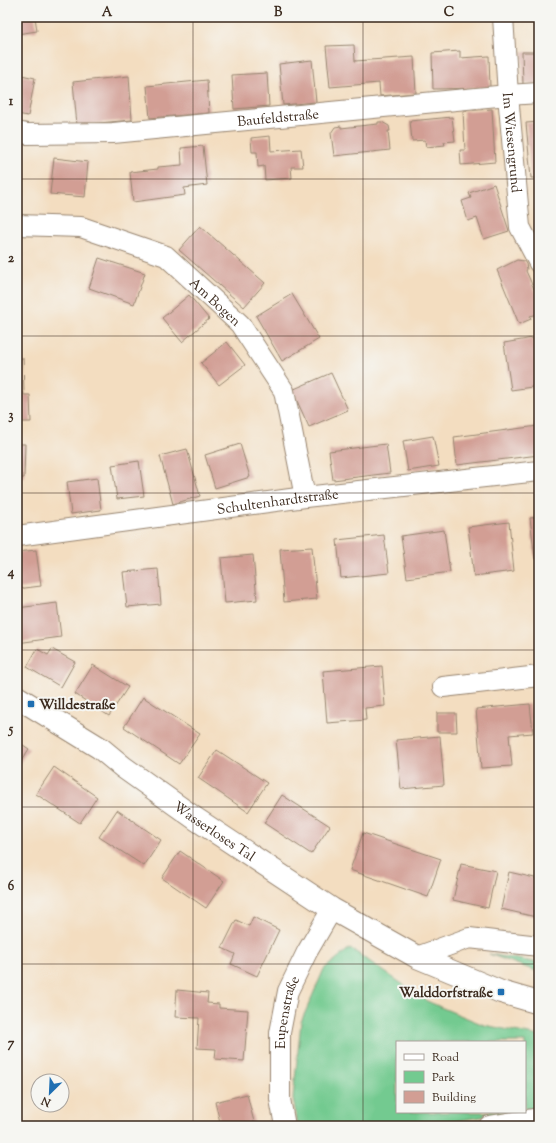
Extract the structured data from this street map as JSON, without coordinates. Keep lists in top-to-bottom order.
{
  "streets": {
    "main road": ["Wasserloses Tal"],
    "street": [
      "Baufeldstraße",
      "Im Wiesengrund",
      "Am Bogen",
      "Schultenhardtstraße",
      "Eupenstraße"
    ]
  },
  "crossings": [
    ["Baufeldstraße", "Im Wiesengrund"],
    ["Am Bogen", "Schultenhardtstraße"],
    ["Wasserloses Tal", "Eupenstraße"]
  ],
  "places": {
    "transit": ["Willdestraße", "Walddorfstraße"]
  },
  "legend": ["Road", "Park", "Building"],
  "north": "bottom left",
  "grid": {
    "columns": ["A", "B", "C"],
    "rows": [
      "1",
      "2",
      "3",
      "4",
      "5",
      "6",
      "7"
    ]
  }
}
